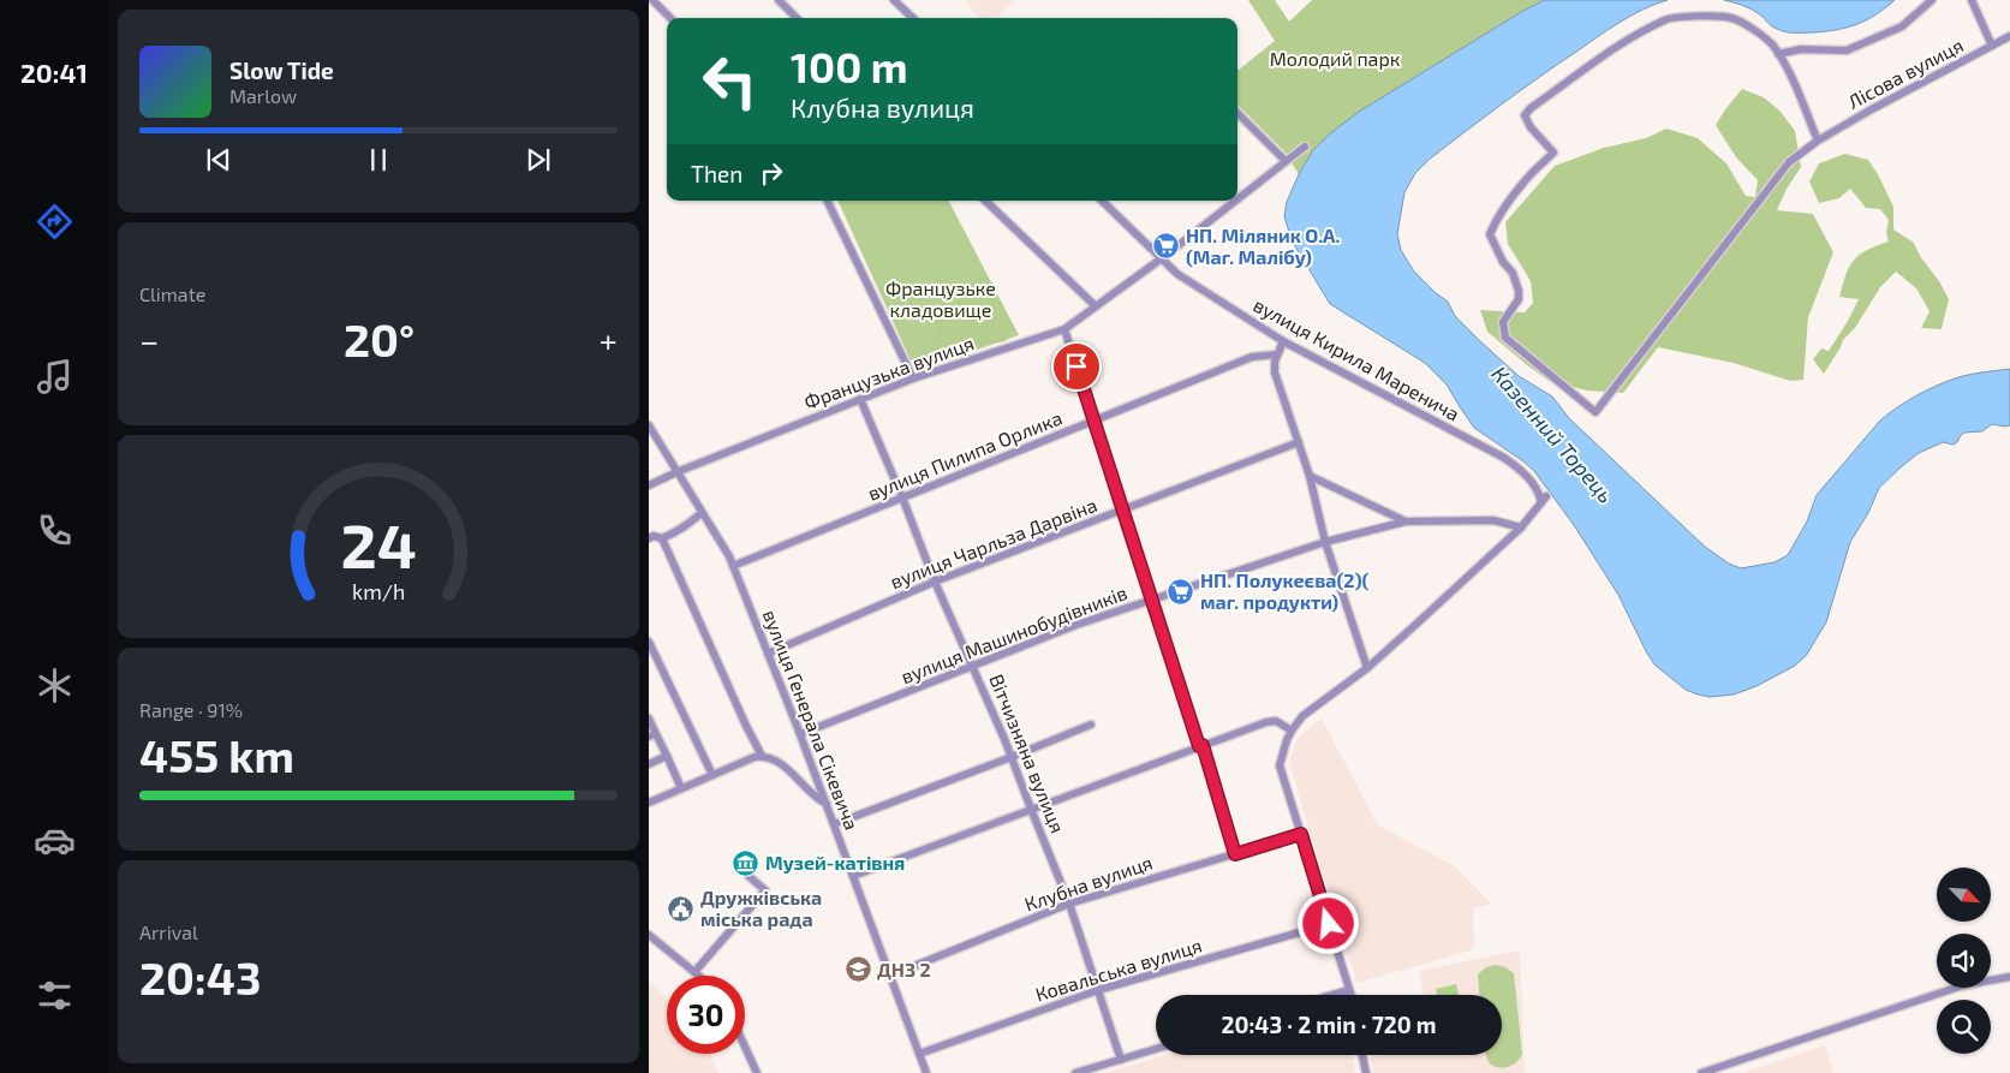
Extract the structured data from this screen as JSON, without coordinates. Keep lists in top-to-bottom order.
{
  "streets": {
    "street": [
      "Лісова вулиця",
      "вулиця Кирила Маренича",
      "Французька вулиця",
      "вулиця Пилипа Орлика",
      "вулиця Чарльза Дарвіна",
      "вулиця Машинобудівників",
      "вулиця Генерала Сікевича",
      "Вітчизняна вулиця",
      "Клубна вулиця",
      "Ковальська вулиця"
    ]
  },
  "crossings": [
    ["вулиця Кирила Маренича", "Французька вулиця"],
    ["вулиця Кирила Маренича", "вулиця Машинобудівників"],
    ["Французька вулиця", "вулиця Генерала Сікевича"],
    ["Французька вулиця", "Вітчизняна вулиця"],
    ["вулиця Пилипа Орлика", "вулиця Генерала Сікевича"],
    ["вулиця Пилипа Орлика", "Вітчизняна вулиця"],
    ["вулиця Чарльза Дарвіна", "вулиця Генерала Сікевича"],
    ["вулиця Чарльза Дарвіна", "Вітчизняна вулиця"],
    ["вулиця Машинобудівників", "вулиця Генерала Сікевича"],
    ["вулиця Машинобудівників", "Вітчизняна вулиця"],
    ["вулиця Генерала Сікевича", "Клубна вулиця"],
    ["вулиця Генерала Сікевича", "Ковальська вулиця"],
    ["Вітчизняна вулиця", "Клубна вулиця"],
    ["Вітчизняна вулиця", "Ковальська вулиця"]
  ],
  "water": ["Казенний Торець"],
  "parks": ["Молодий парк", "Французьке кладовище"],
  "places": {
    "supermarket": ["НП. Міляник О.А. (Маг. Малібу)", "НП. Полукеєва(2)( маг. продукти)"],
    "museum": ["Музей-катівня"],
    "public building": ["Дружківська міська рада"],
    "school or university": ["ДНЗ 2"]
  },
  "north": "bottom right",
  "page": {
    "tabs": "20:41",
    "turn": ["100 m", "Клубна вулиця"],
    "song": ["Slow Tide", "Marlow"],
    "then": "Then",
    "tile": [
      "Climate",
      ["Range · 91%", "455 km"],
      ["Arrival", "20:43"]
    ],
    "heat": ["−", "20°", "+"],
    "limit": "30",
    "trip": "20:43 · 2 min · 720 m",
    "gauge": ["24", "km/h"]
  }
}
